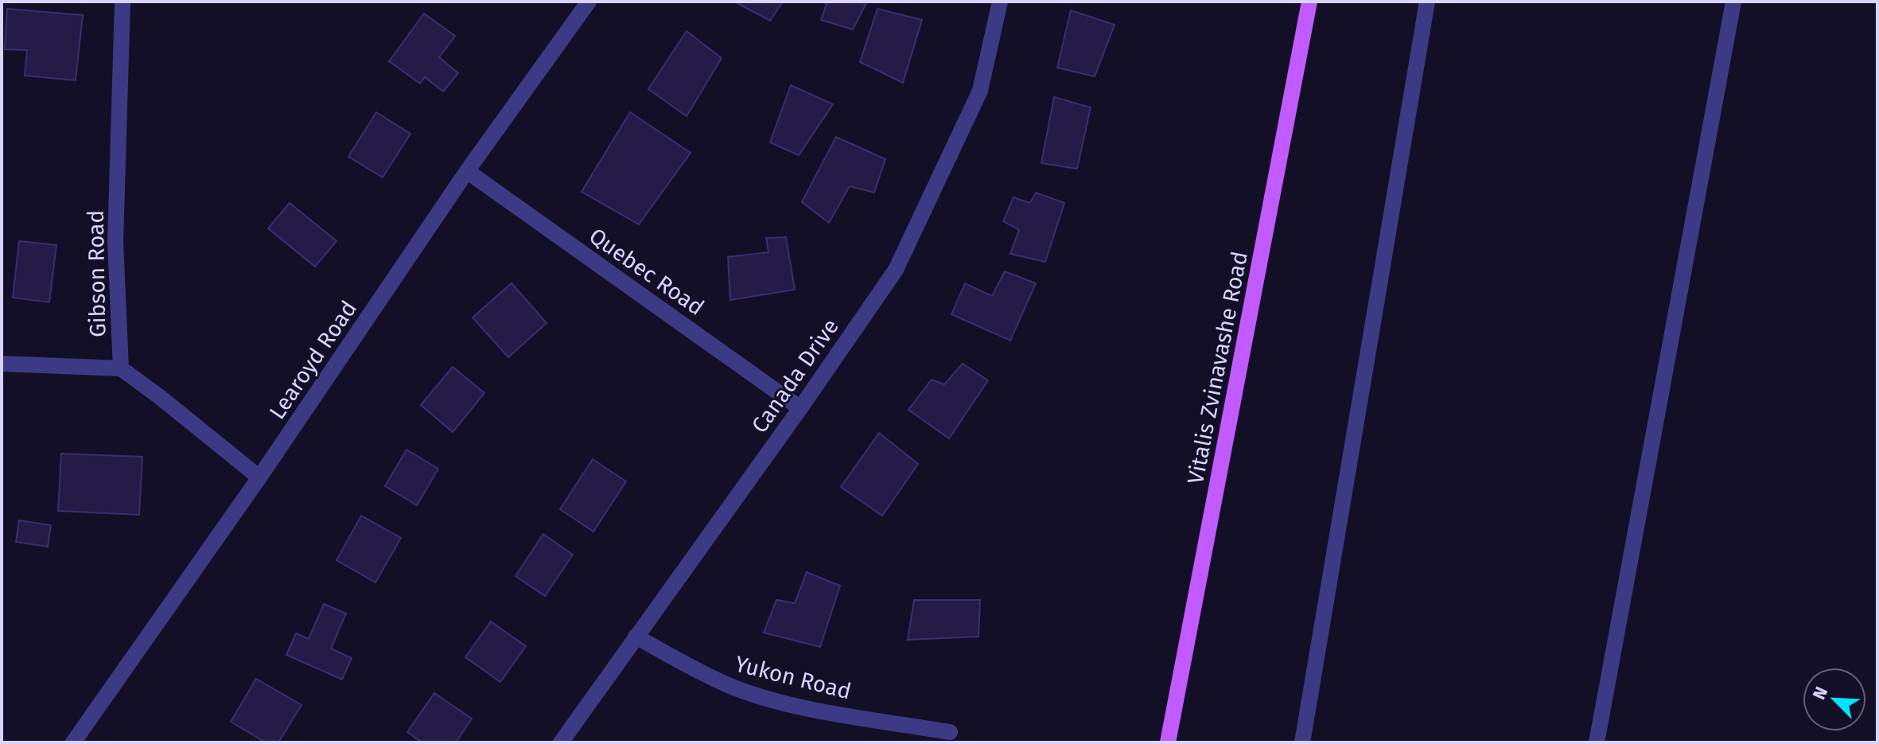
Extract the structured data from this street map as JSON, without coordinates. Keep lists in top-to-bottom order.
{
  "streets": {
    "main road": ["Vitalis Zvinavashe Road"],
    "street": [
      "Quebec Road",
      "Gibson Road",
      "Learoyd Road",
      "Canada Drive",
      "Yukon Road"
    ]
  },
  "crossings": [
    ["Quebec Road", "Learoyd Road"],
    ["Quebec Road", "Canada Drive"],
    ["Gibson Road", "Learoyd Road"],
    ["Canada Drive", "Yukon Road"]
  ],
  "north": "top left"
}
